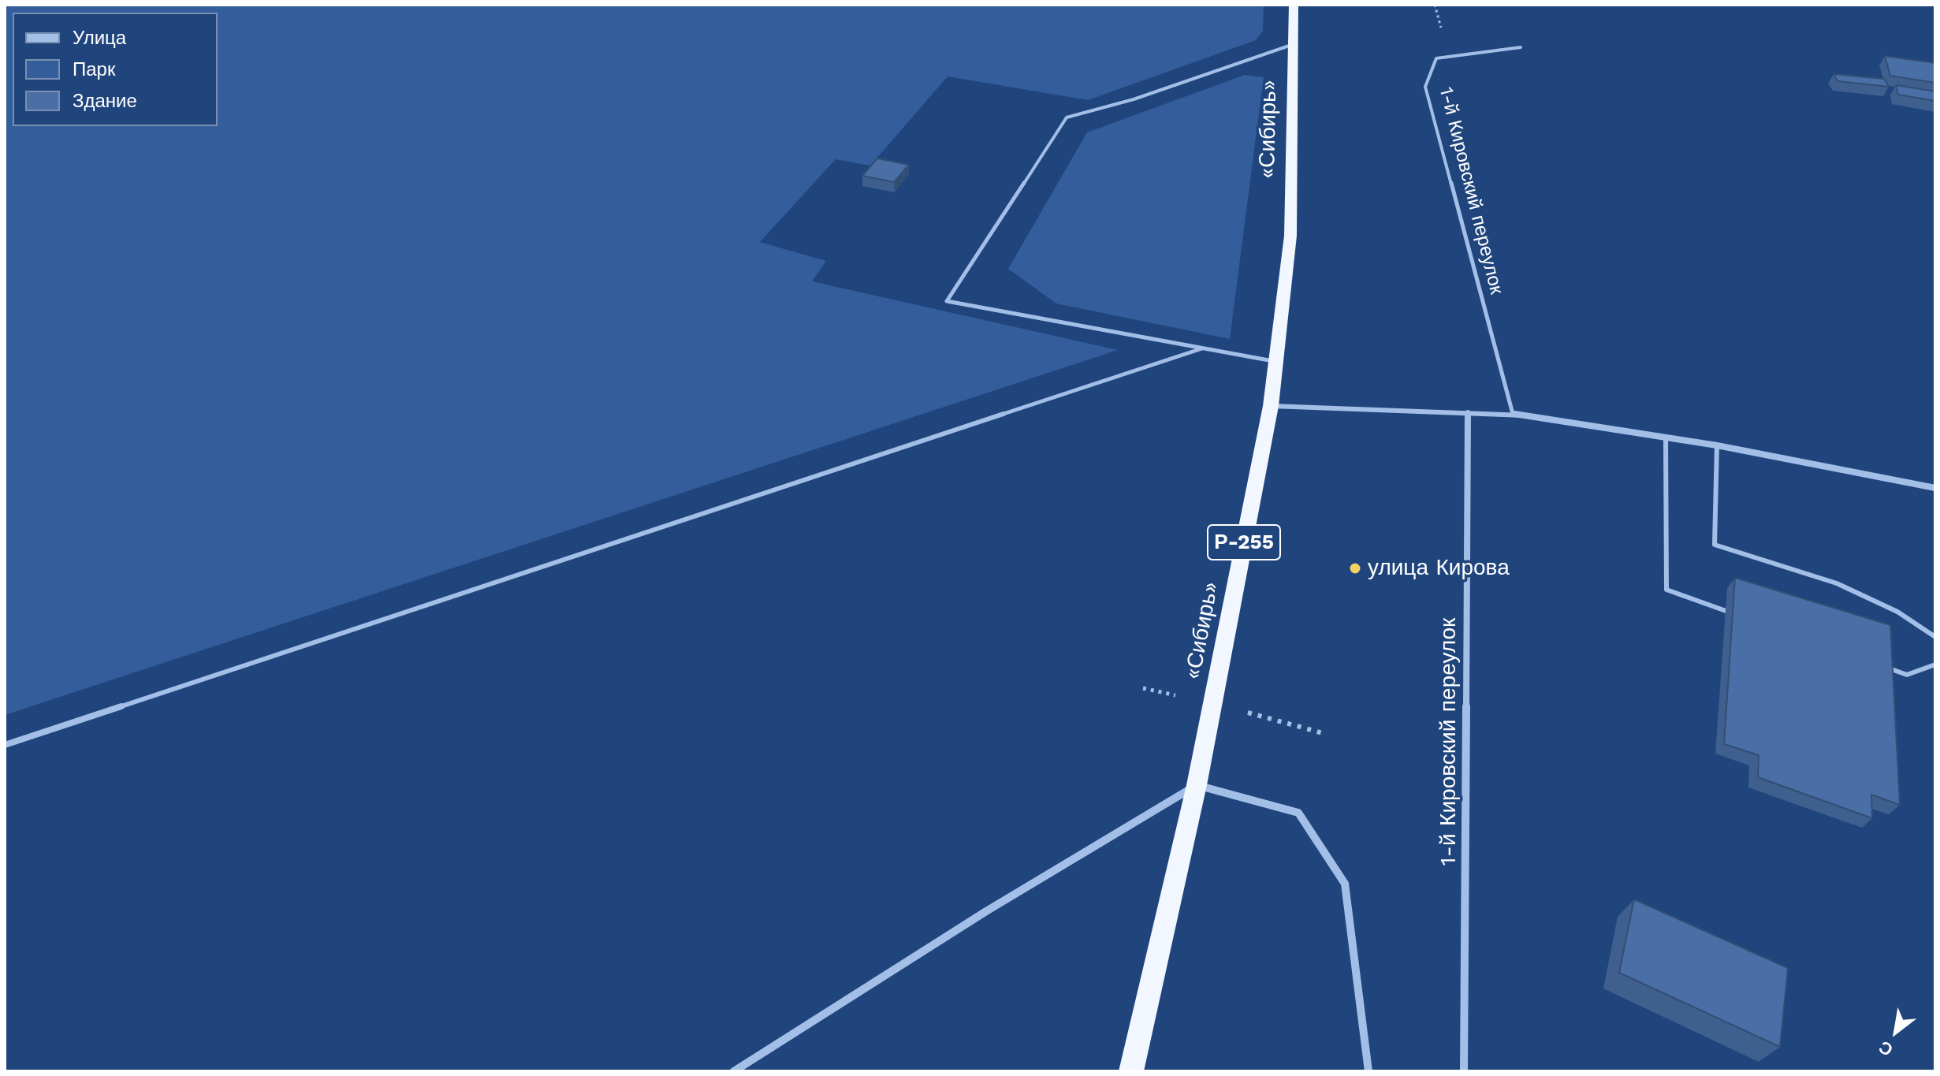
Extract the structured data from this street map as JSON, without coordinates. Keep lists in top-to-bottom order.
{
  "streets": {
    "highway": ["«Сибирь»", "Р-255"],
    "street": ["1-й Кировский переулок"]
  },
  "places": ["улица Кирова"],
  "legend": ["Улица", "Парк", "Здание"],
  "north": "bottom left"
}
